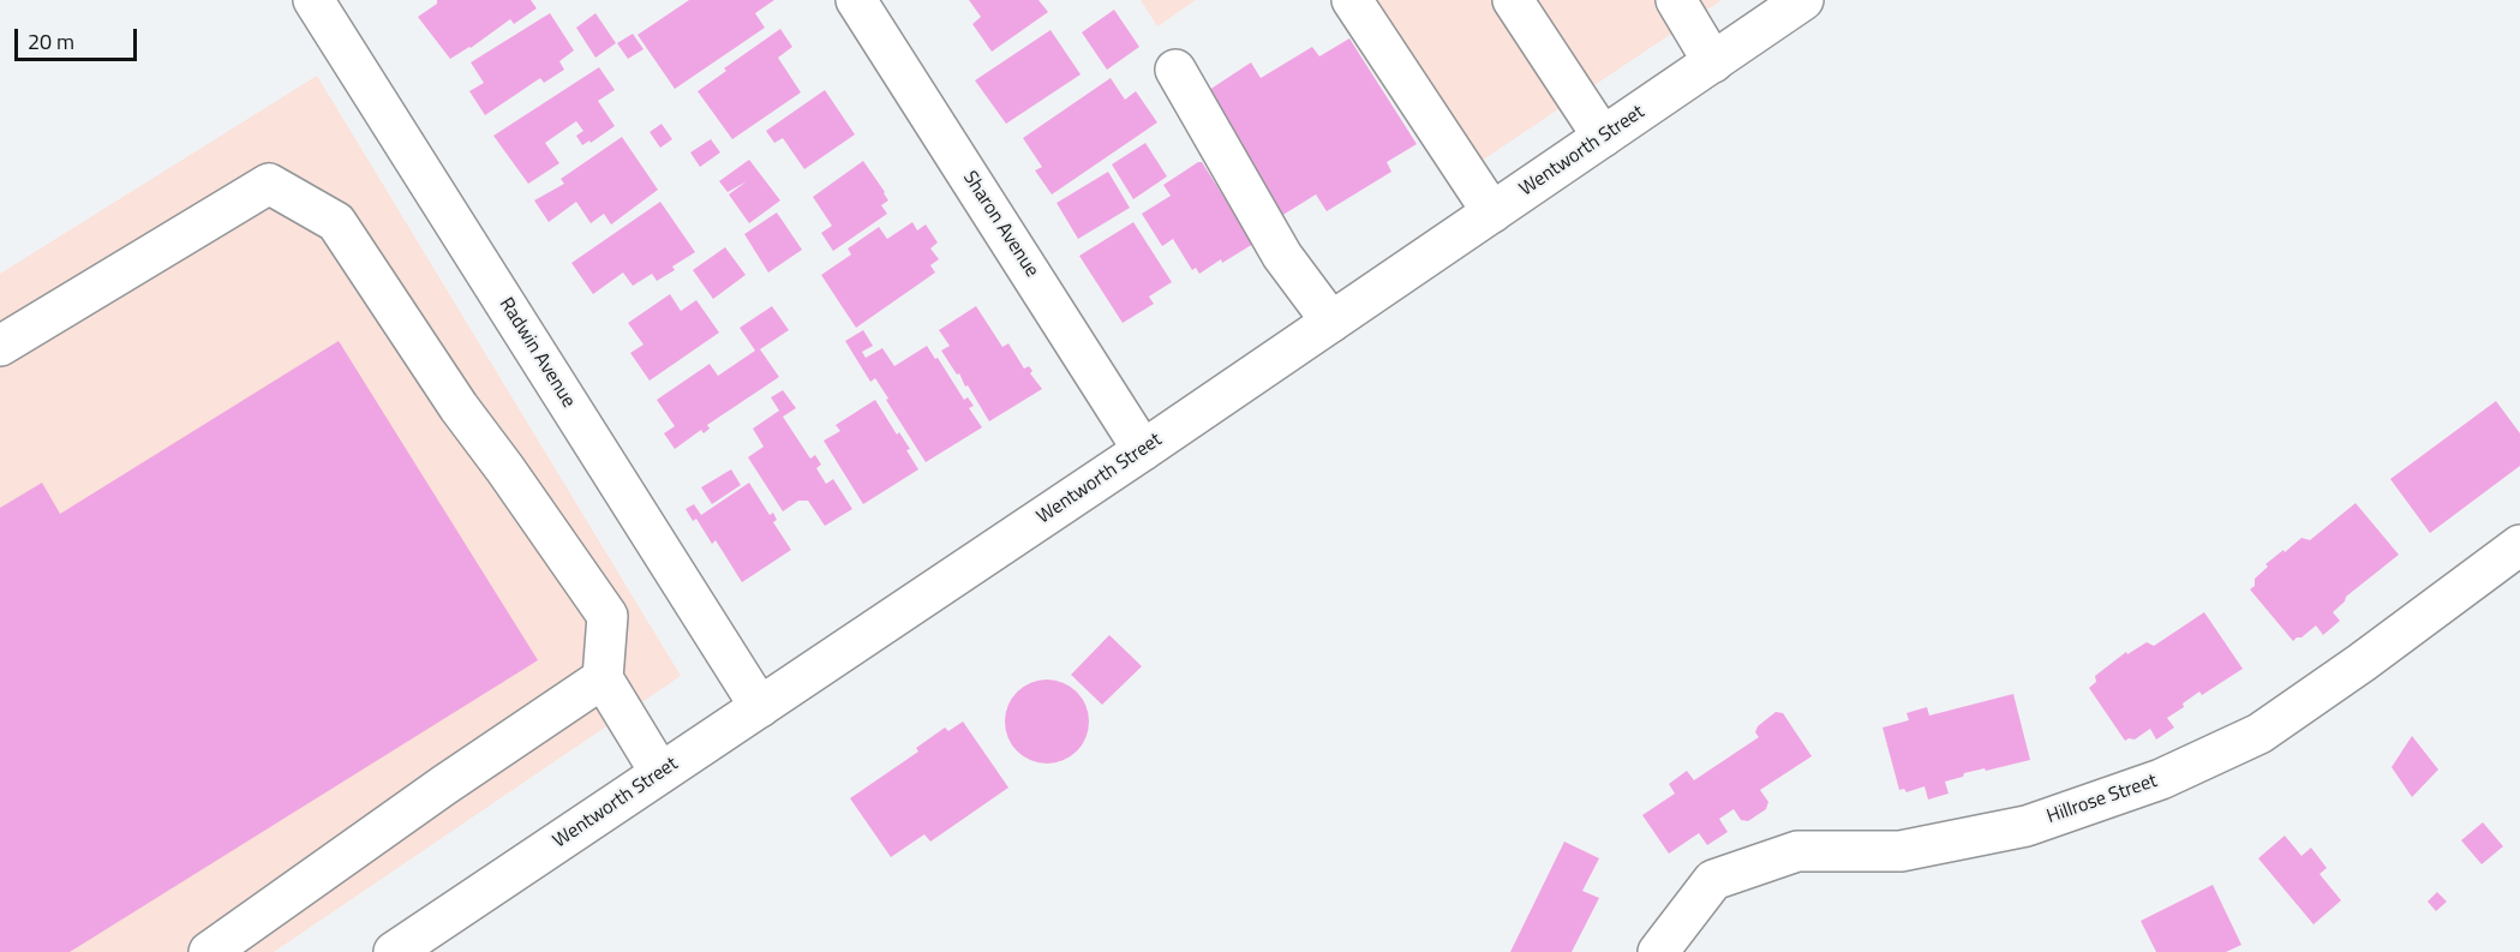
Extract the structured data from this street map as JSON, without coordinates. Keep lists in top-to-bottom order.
{
  "streets": {
    "street": [
      "Wentworth Street",
      "Sharon Avenue",
      "Radwin Avenue",
      "Hillrose Street"
    ]
  },
  "crossings": [
    ["Wentworth Street", "Sharon Avenue"],
    ["Wentworth Street", "Radwin Avenue"]
  ],
  "scale_bar": "20 m"
}
